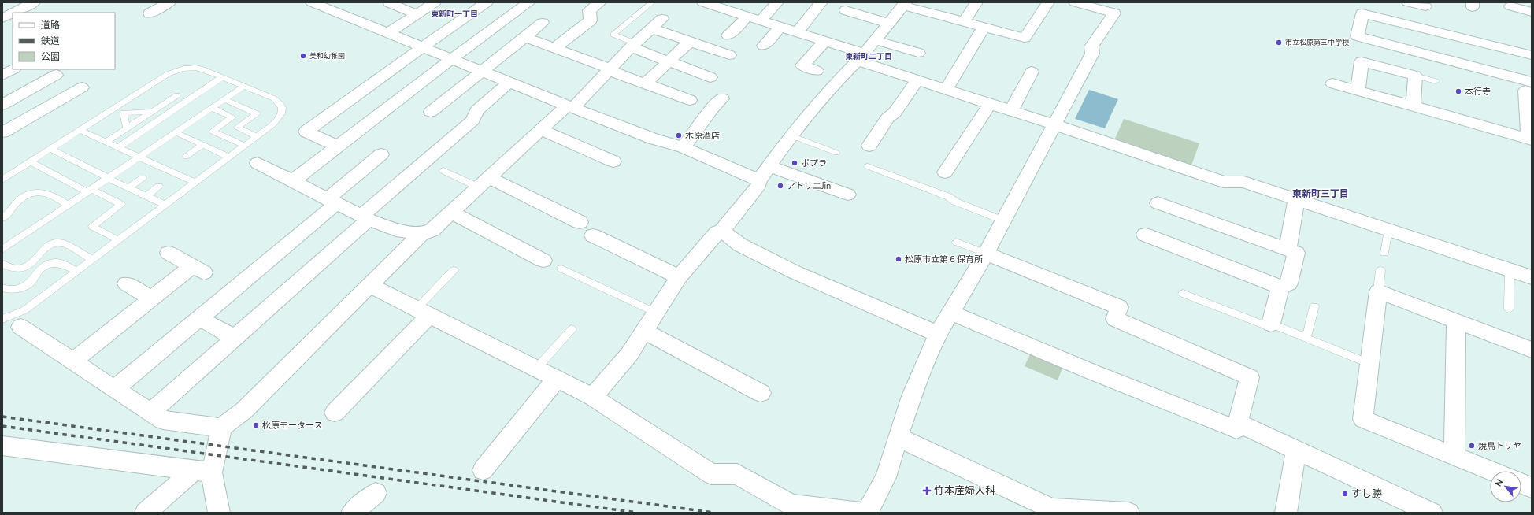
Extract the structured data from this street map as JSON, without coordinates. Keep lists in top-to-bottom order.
{
  "districts": ["東新町一丁目", "東新町二丁目", "東新町三丁目"],
  "places": {
    "other": [
      "市立松原第三中学校",
      "美和幼稚園",
      "本行寺",
      "木原酒店",
      "ポプラ",
      "アトリエJin",
      "松原市立第６保育所",
      "松原モータース",
      "焼鳥トリヤ",
      "すし勝"
    ],
    "health": ["竹本産婦人科"]
  },
  "legend": ["道路", "鉄道", "公園"],
  "north": "top left"
}
